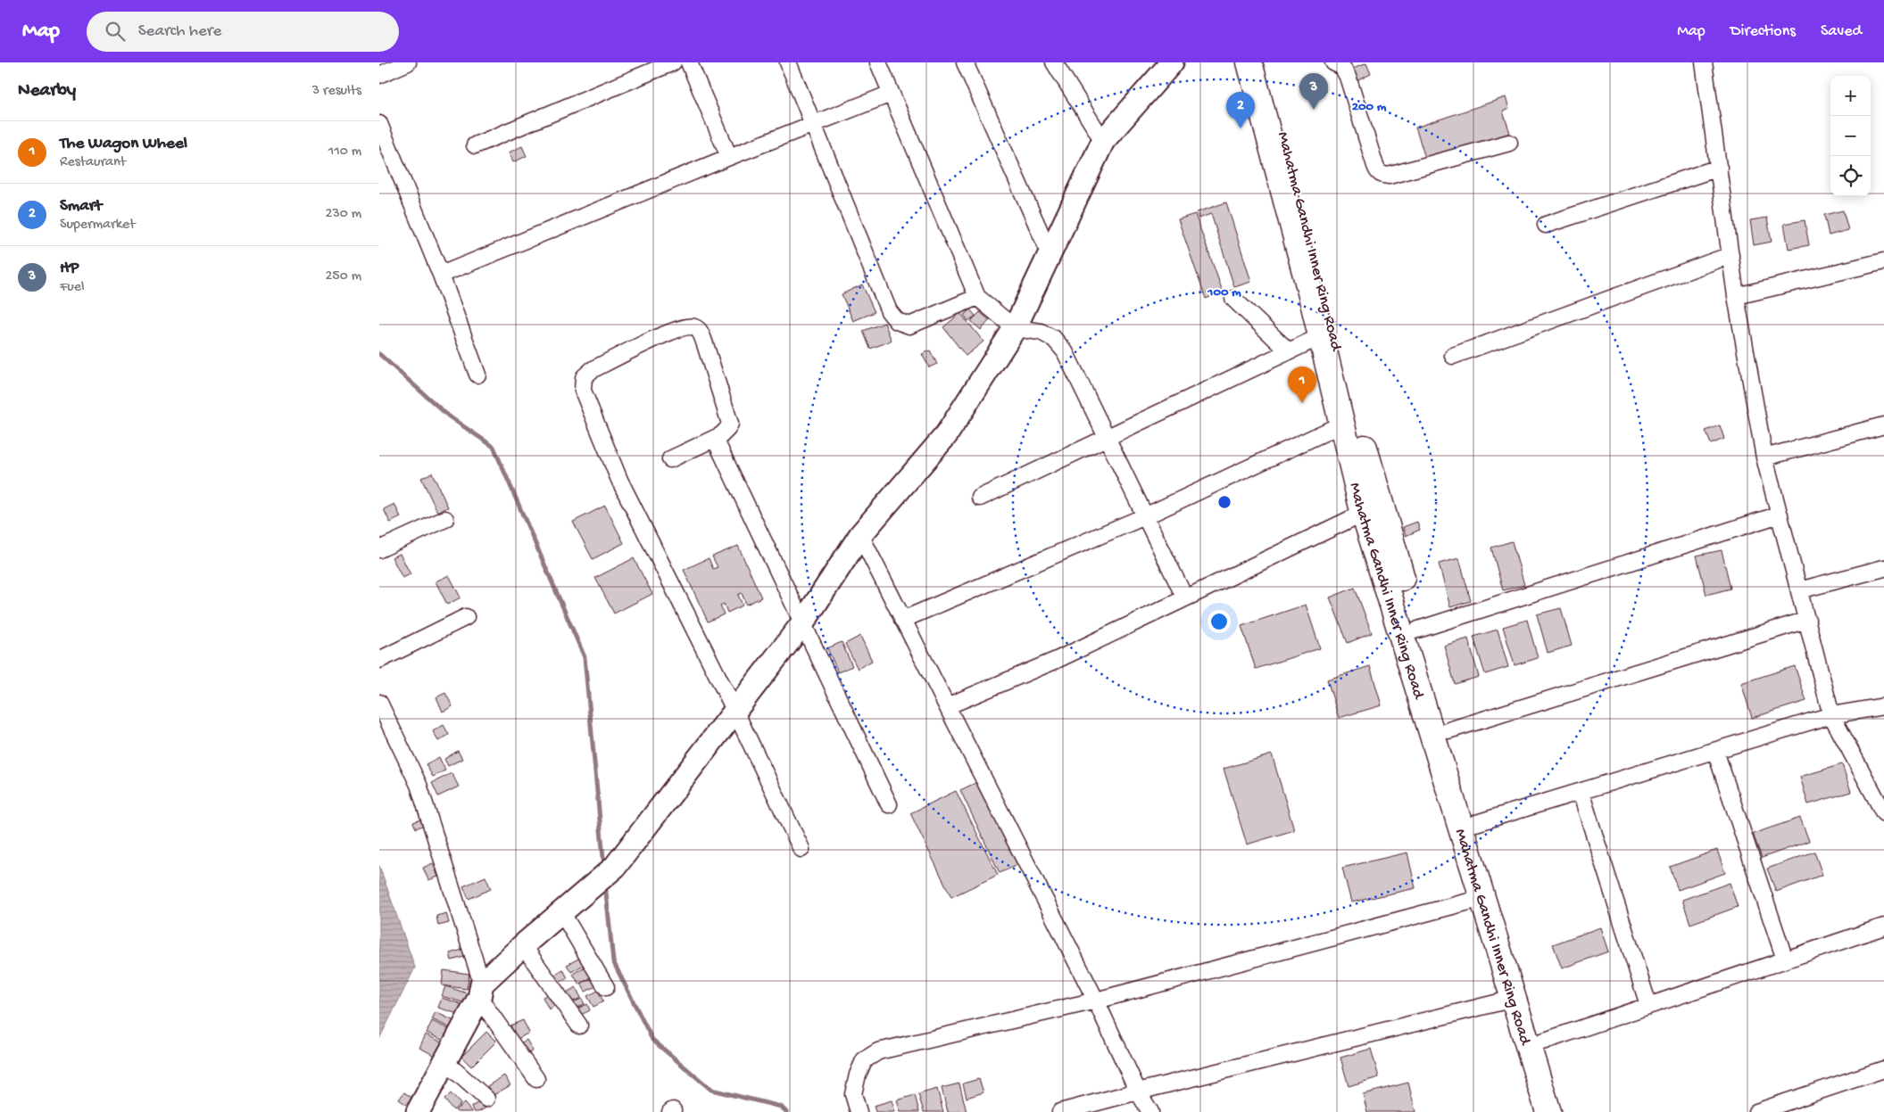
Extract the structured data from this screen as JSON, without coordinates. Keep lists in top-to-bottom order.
{
  "streets": {
    "main road": ["Mahatma Gandhi Inner Ring Road"]
  },
  "page": {
    "header": "Map",
    "search": "Search here",
    "nav": ["Map", "Directions", "Saved"],
    "heading": ["Nearby", "3 results"],
    "pins": ["3", "2", "1"],
    "map_buttons": ["+", "−"],
    "list": [
      {
        "mark": "1",
        "name": "The Wagon Wheel",
        "note": "Restaurant",
        "value": "110 m"
      },
      {
        "mark": "2",
        "name": "Smart",
        "note": "Supermarket",
        "value": "230 m"
      },
      {
        "mark": "3",
        "name": "HP",
        "note": "Fuel",
        "value": "250 m"
      }
    ]
  },
  "rings": ["200 m", "100 m"]
}
